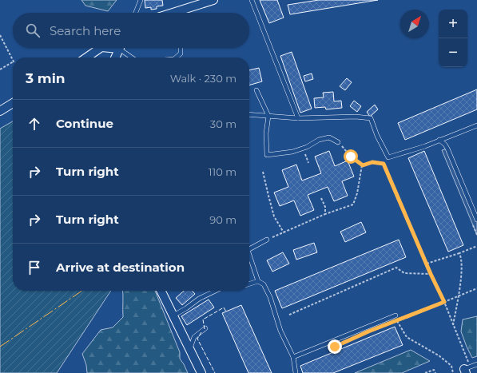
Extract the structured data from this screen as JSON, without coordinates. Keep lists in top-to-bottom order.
{
  "north": "top right",
  "page": {
    "map_buttons": ["+", "−"],
    "search": "Search here",
    "heading": ["3 min", "Walk · 230 m"],
    "list": [
      ["Continue", "30 m"],
      ["Turn right", "110 m"],
      ["Turn right", "90 m"],
      "Arrive at destination"
    ]
  }
}
